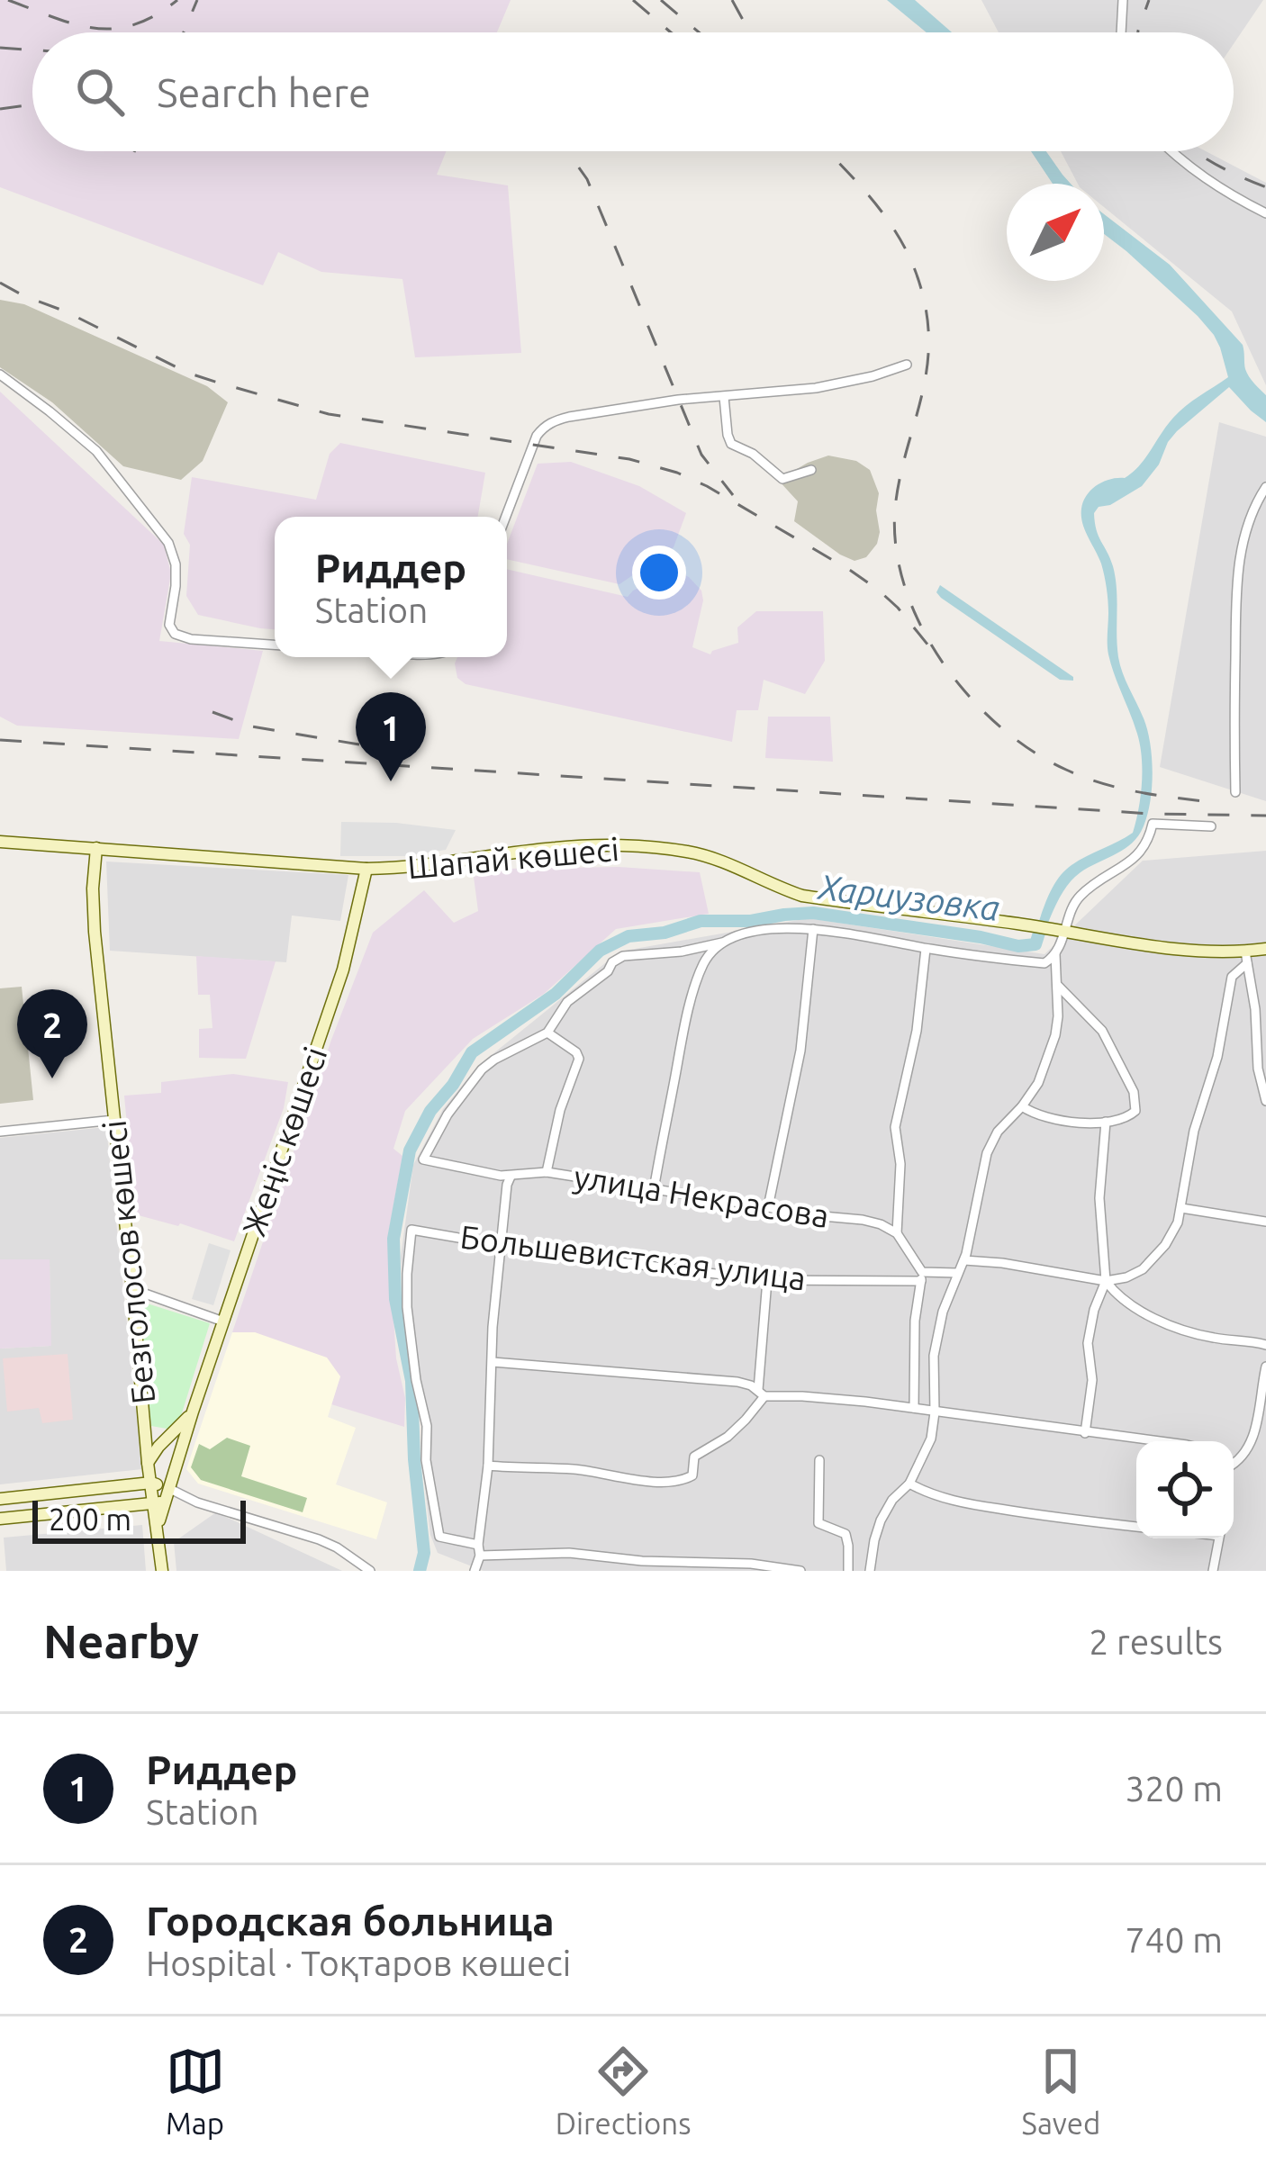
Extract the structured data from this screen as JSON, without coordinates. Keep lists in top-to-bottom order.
{
  "streets": {
    "street": [
      "Шапай көшесі",
      "Жеңіс көшесі",
      "улица Некрасова",
      "Большевистская улица",
      "Безголосов көшесі"
    ]
  },
  "crossings": [
    ["Шапай көшесі", "Жеңіс көшесі"],
    ["Шапай көшесі", "Безголосов көшесі"],
    ["Жеңіс көшесі", "Безголосов көшесі"]
  ],
  "water": ["Хариузовка"],
  "scale_bar": "200 m",
  "north": "top right",
  "page": {
    "search": "Search here",
    "popup": ["Риддер", "Station"],
    "pins": ["1", "2"],
    "scale": "200 m",
    "heading": ["Nearby", "2 results"],
    "list": [
      {
        "mark": "1",
        "name": "Риддер",
        "note": "Station",
        "value": "320 m"
      },
      {
        "mark": "2",
        "name": "Городская больница",
        "note": "Hospital · Тоқтаров көшесі",
        "value": "740 m"
      }
    ],
    "nav": ["Map", "Directions", "Saved"]
  }
}
